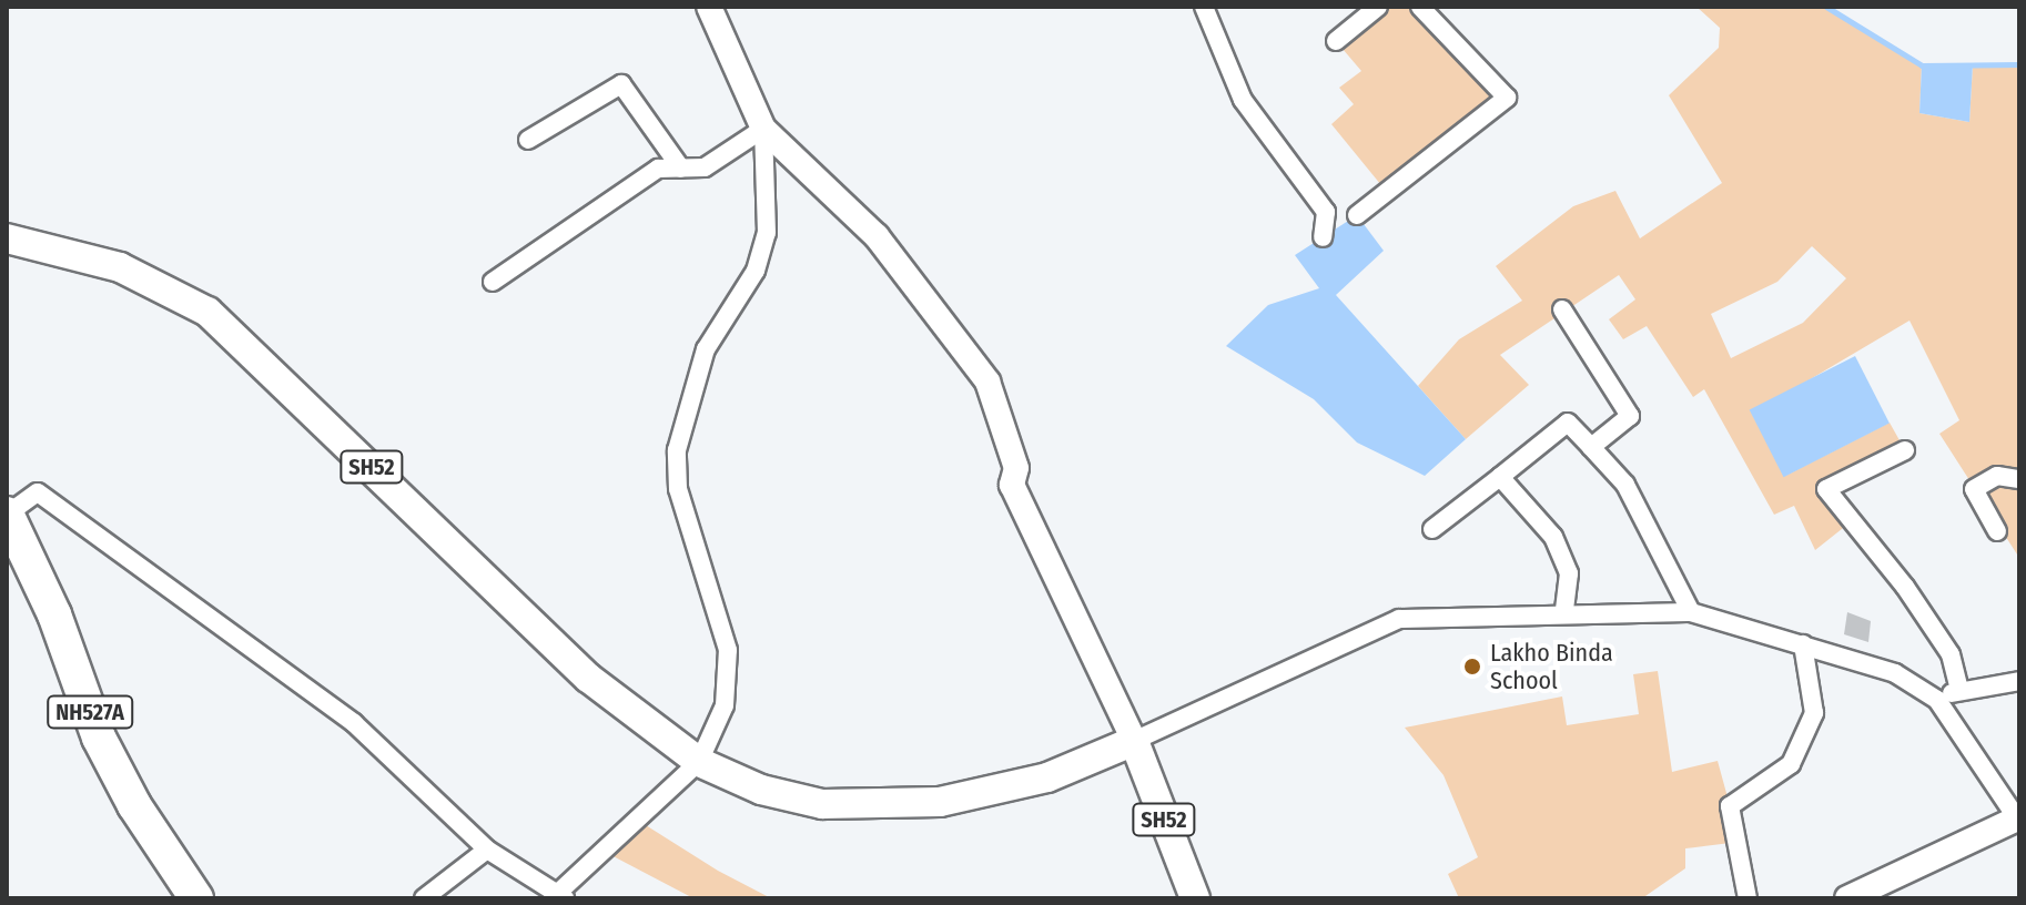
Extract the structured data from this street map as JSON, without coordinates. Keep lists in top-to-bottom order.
{
  "streets": {
    "highway": ["NH527A"],
    "main road": ["SH52"]
  },
  "places": ["Lakho Binda School"]
}
